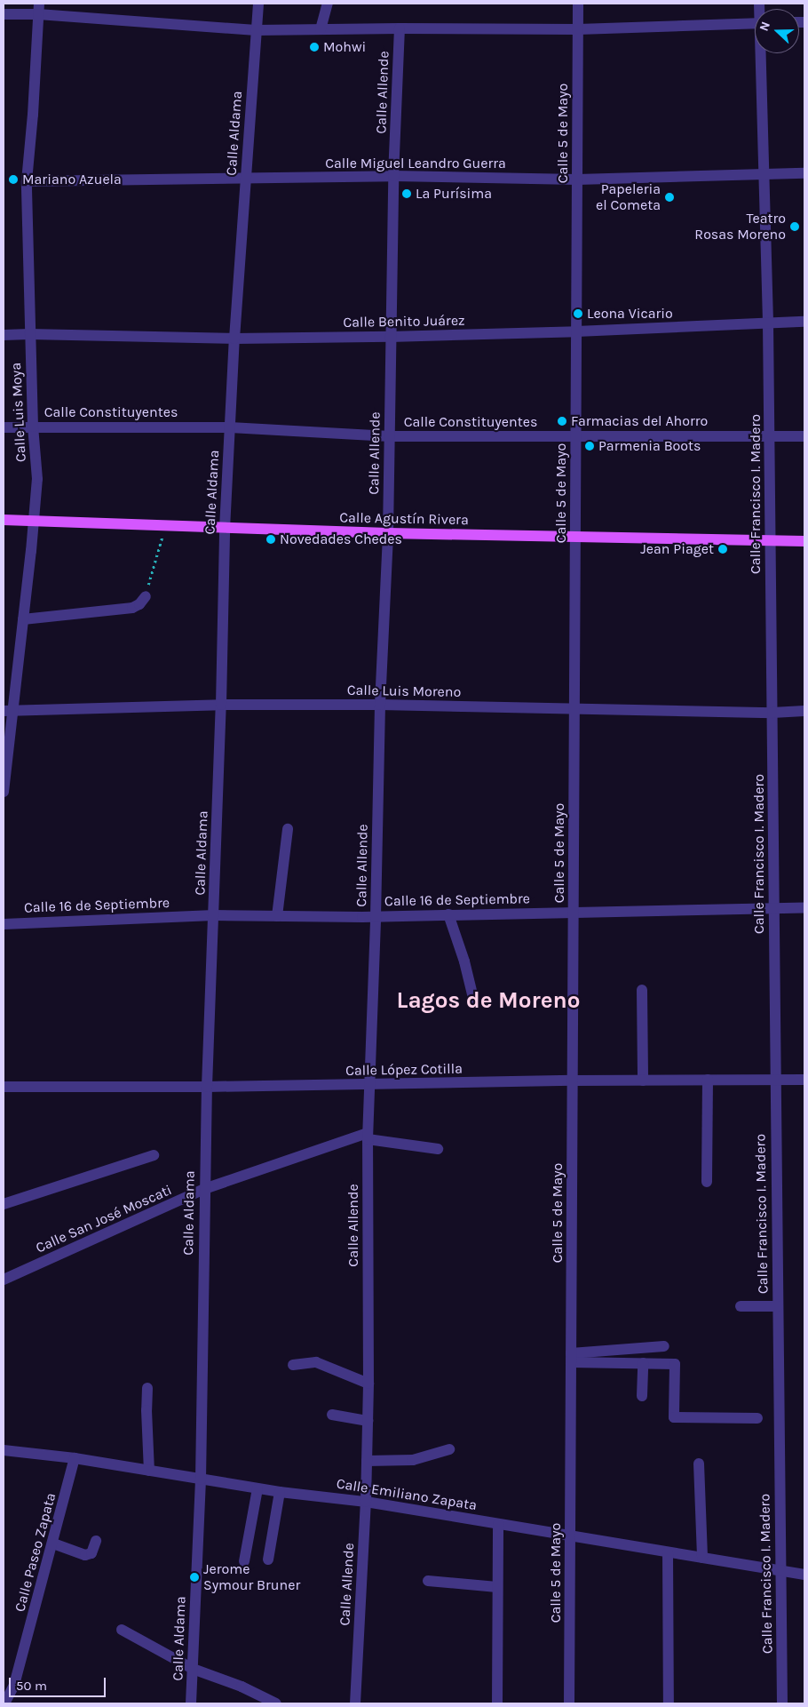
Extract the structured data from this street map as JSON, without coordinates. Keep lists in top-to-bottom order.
{
  "streets": {
    "main road": ["Calle Agustín Rivera"],
    "street": [
      "Calle Allende",
      "Calle Aldama",
      "Calle 5 de Mayo",
      "Calle Miguel Leandro Guerra",
      "Calle Benito Juárez",
      "Calle Luis Moya",
      "Calle Constituyentes",
      "Calle Francisco I. Madero",
      "Calle Luis Moreno",
      "Calle 16 de Septiembre",
      "Calle López Cotilla",
      "Calle San José Moscati",
      "Calle Emiliano Zapata",
      "Calle Paseo Zapata"
    ]
  },
  "crossings": [
    ["Calle Allende", "Calle Miguel Leandro Guerra"],
    ["Calle Allende", "Calle Benito Juárez"],
    ["Calle Allende", "Calle Constituyentes"],
    ["Calle Allende", "Calle Agustín Rivera"],
    ["Calle Allende", "Calle Luis Moreno"],
    ["Calle Allende", "Calle 16 de Septiembre"],
    ["Calle Allende", "Calle López Cotilla"],
    ["Calle Allende", "Calle San José Moscati"],
    ["Calle Allende", "Calle Emiliano Zapata"],
    ["Calle Aldama", "Calle Miguel Leandro Guerra"],
    ["Calle Aldama", "Calle Benito Juárez"],
    ["Calle Aldama", "Calle Constituyentes"],
    ["Calle Aldama", "Calle Agustín Rivera"],
    ["Calle Aldama", "Calle Luis Moreno"],
    ["Calle Aldama", "Calle 16 de Septiembre"],
    ["Calle Aldama", "Calle López Cotilla"],
    ["Calle Aldama", "Calle San José Moscati"],
    ["Calle Aldama", "Calle Emiliano Zapata"],
    ["Calle 5 de Mayo", "Calle Miguel Leandro Guerra"],
    ["Calle 5 de Mayo", "Calle Benito Juárez"],
    ["Calle 5 de Mayo", "Calle Constituyentes"],
    ["Calle 5 de Mayo", "Calle Agustín Rivera"],
    ["Calle 5 de Mayo", "Calle Luis Moreno"],
    ["Calle 5 de Mayo", "Calle 16 de Septiembre"],
    ["Calle 5 de Mayo", "Calle López Cotilla"],
    ["Calle 5 de Mayo", "Calle Emiliano Zapata"],
    ["Calle Miguel Leandro Guerra", "Calle Luis Moya"],
    ["Calle Miguel Leandro Guerra", "Calle Francisco I. Madero"],
    ["Calle Benito Juárez", "Calle Luis Moya"],
    ["Calle Benito Juárez", "Calle Francisco I. Madero"],
    ["Calle Luis Moya", "Calle Constituyentes"],
    ["Calle Luis Moya", "Calle Agustín Rivera"],
    ["Calle Luis Moya", "Calle Luis Moreno"],
    ["Calle Constituyentes", "Calle Francisco I. Madero"],
    ["Calle Francisco I. Madero", "Calle Agustín Rivera"],
    ["Calle Francisco I. Madero", "Calle Luis Moreno"],
    ["Calle Francisco I. Madero", "Calle 16 de Septiembre"],
    ["Calle Francisco I. Madero", "Calle López Cotilla"],
    ["Calle Francisco I. Madero", "Calle Emiliano Zapata"],
    ["Calle Emiliano Zapata", "Calle Paseo Zapata"]
  ],
  "districts": ["Lagos de Moreno"],
  "places": [
    "Mohwi",
    "Mariano Azuela",
    "La Purísima",
    "Papeleria el Cometa",
    "Teatro Rosas Moreno",
    "Leona Vicario",
    "Farmacias del Ahorro",
    "Parmenia Boots",
    "Novedades Chedes",
    "Jean Piaget",
    "Jerome Symour Bruner"
  ],
  "scale_bar": "50 m",
  "north": "left"
}
